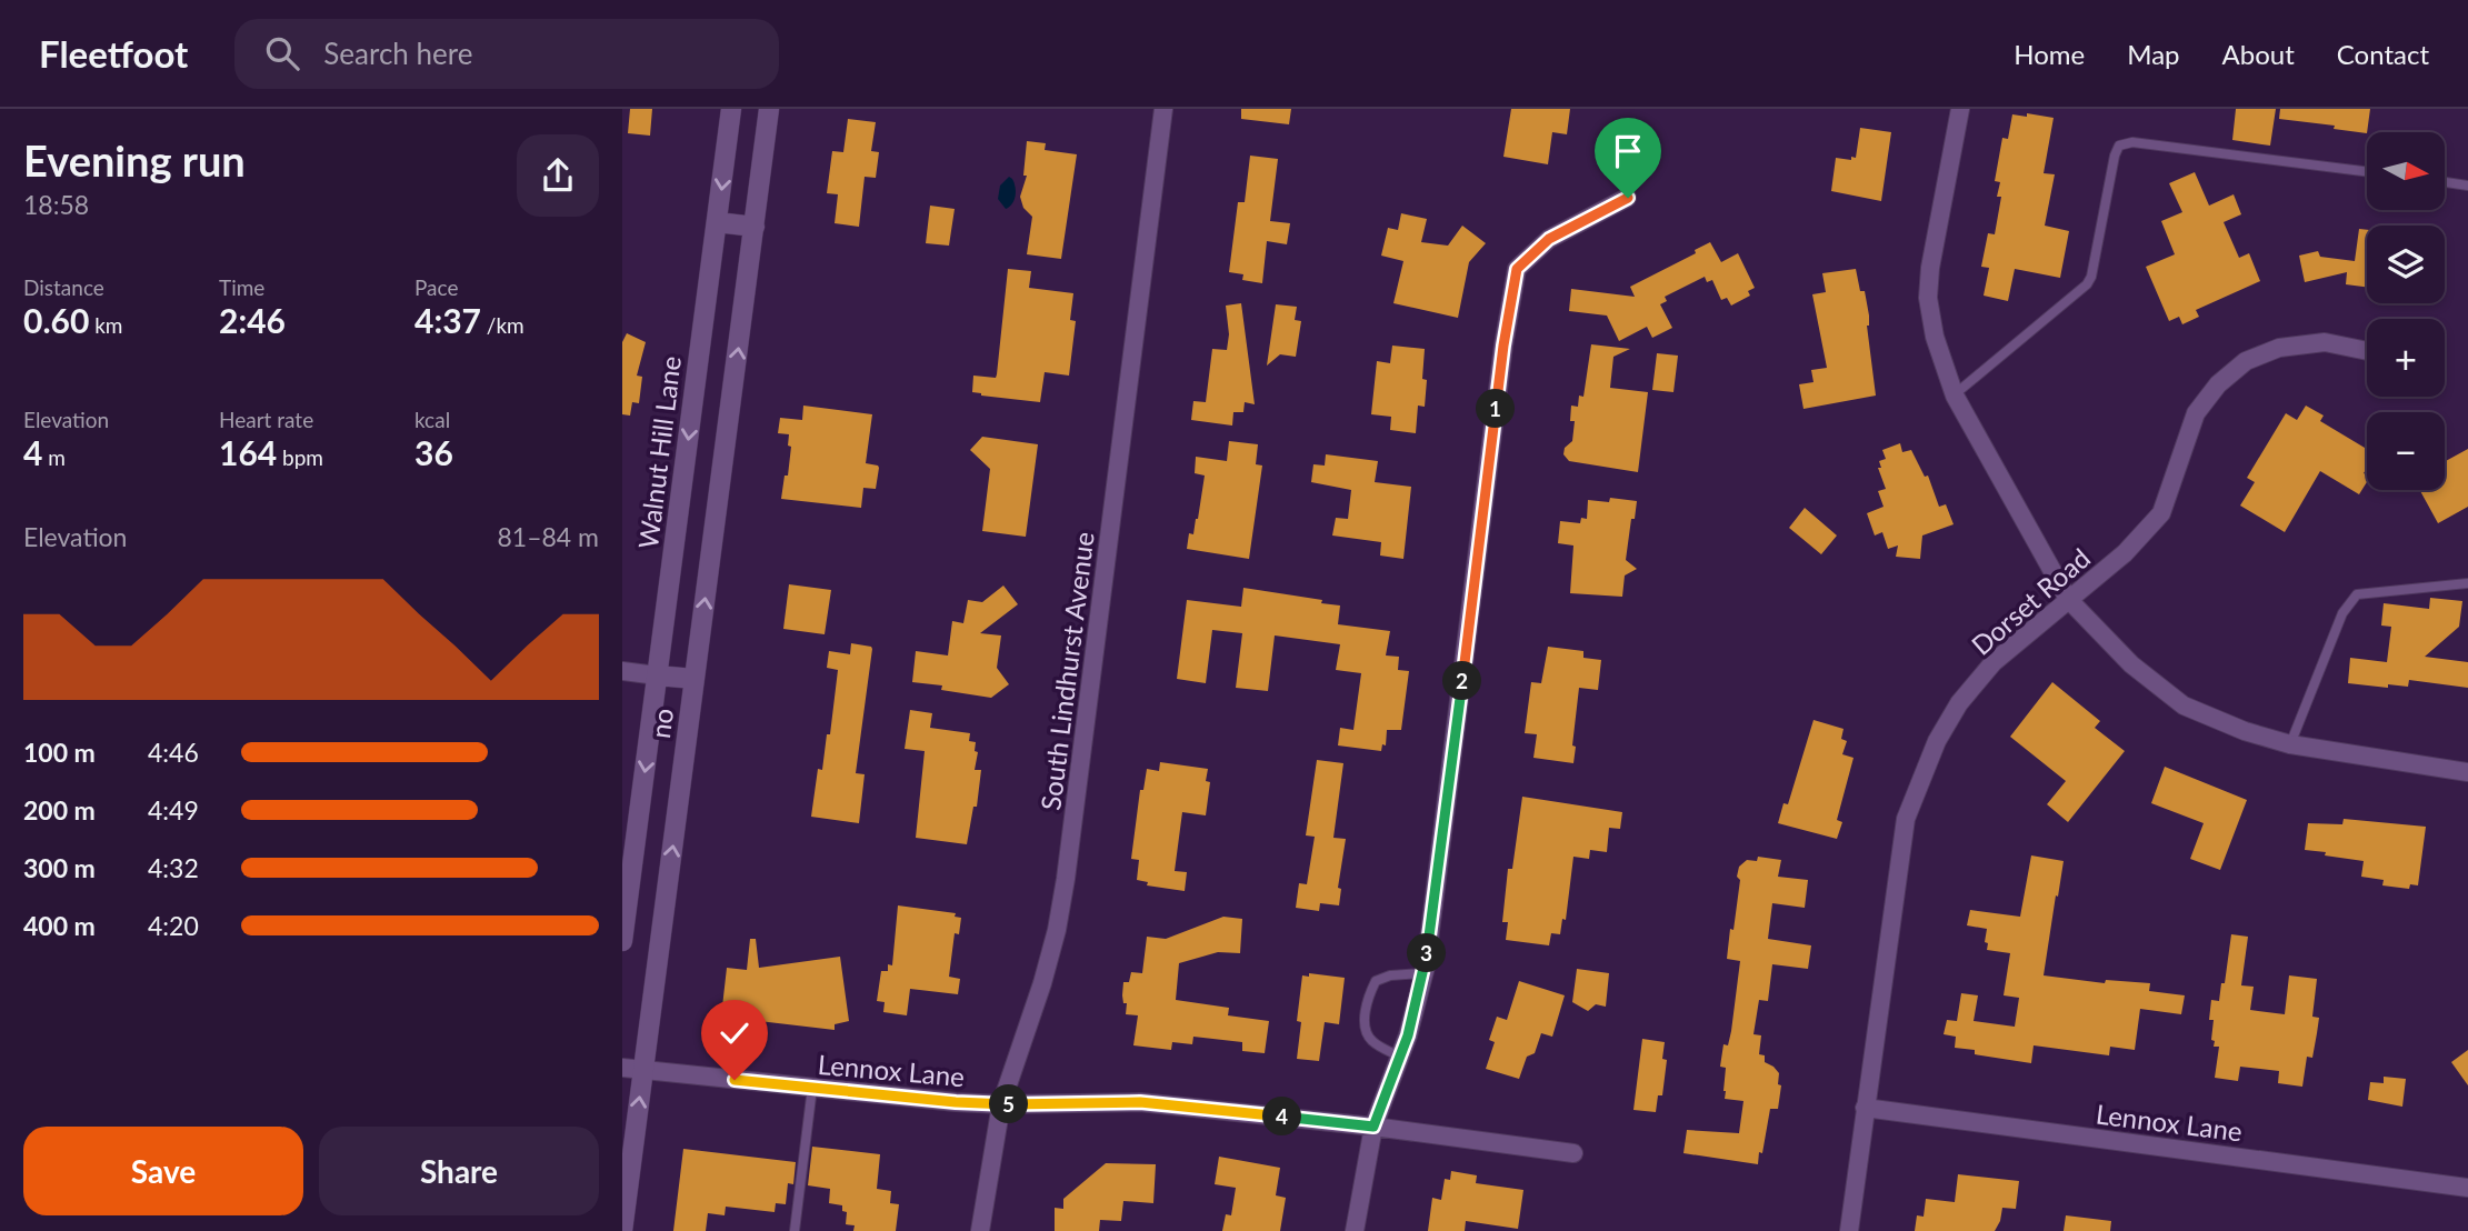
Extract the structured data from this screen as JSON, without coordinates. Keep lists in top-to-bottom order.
{
  "streets": {
    "main road": ["Walnut Hill Lane", "no"],
    "street": ["Dorset Road", "South Lindhurst Avenue", "Lennox Lane"]
  },
  "crossings": [
    ["Dorset Road", "Lennox Lane"],
    ["South Lindhurst Avenue", "Lennox Lane"],
    ["no", "Lennox Lane"]
  ],
  "one_way": ["no"],
  "north": "right",
  "page": {
    "header": "Fleetfoot",
    "search": "Search here",
    "nav": [
      "Home",
      "Map",
      "About",
      "Contact"
    ],
    "heading": ["Evening run", "18:58"],
    "map_buttons": ["+", "−"],
    "stats": [
      ["Distance", "0.60 km"],
      ["Time", "2:46"],
      ["Pace", "4:37 /km"],
      ["Elevation", "4 m"],
      ["Heart rate", "164 bpm"],
      ["kcal", "36"]
    ],
    "pins": [
      "1",
      "2",
      "3",
      "5",
      "4"
    ],
    "chart": ["Elevation", "81–84 m"],
    "list": [
      {
        "name": "100 m",
        "note": "4:46"
      },
      {
        "name": "200 m",
        "note": "4:49"
      },
      {
        "name": "300 m",
        "note": "4:32"
      },
      {
        "name": "400 m",
        "note": "4:20"
      }
    ],
    "buttons": ["Save", "Share"]
  }
}
